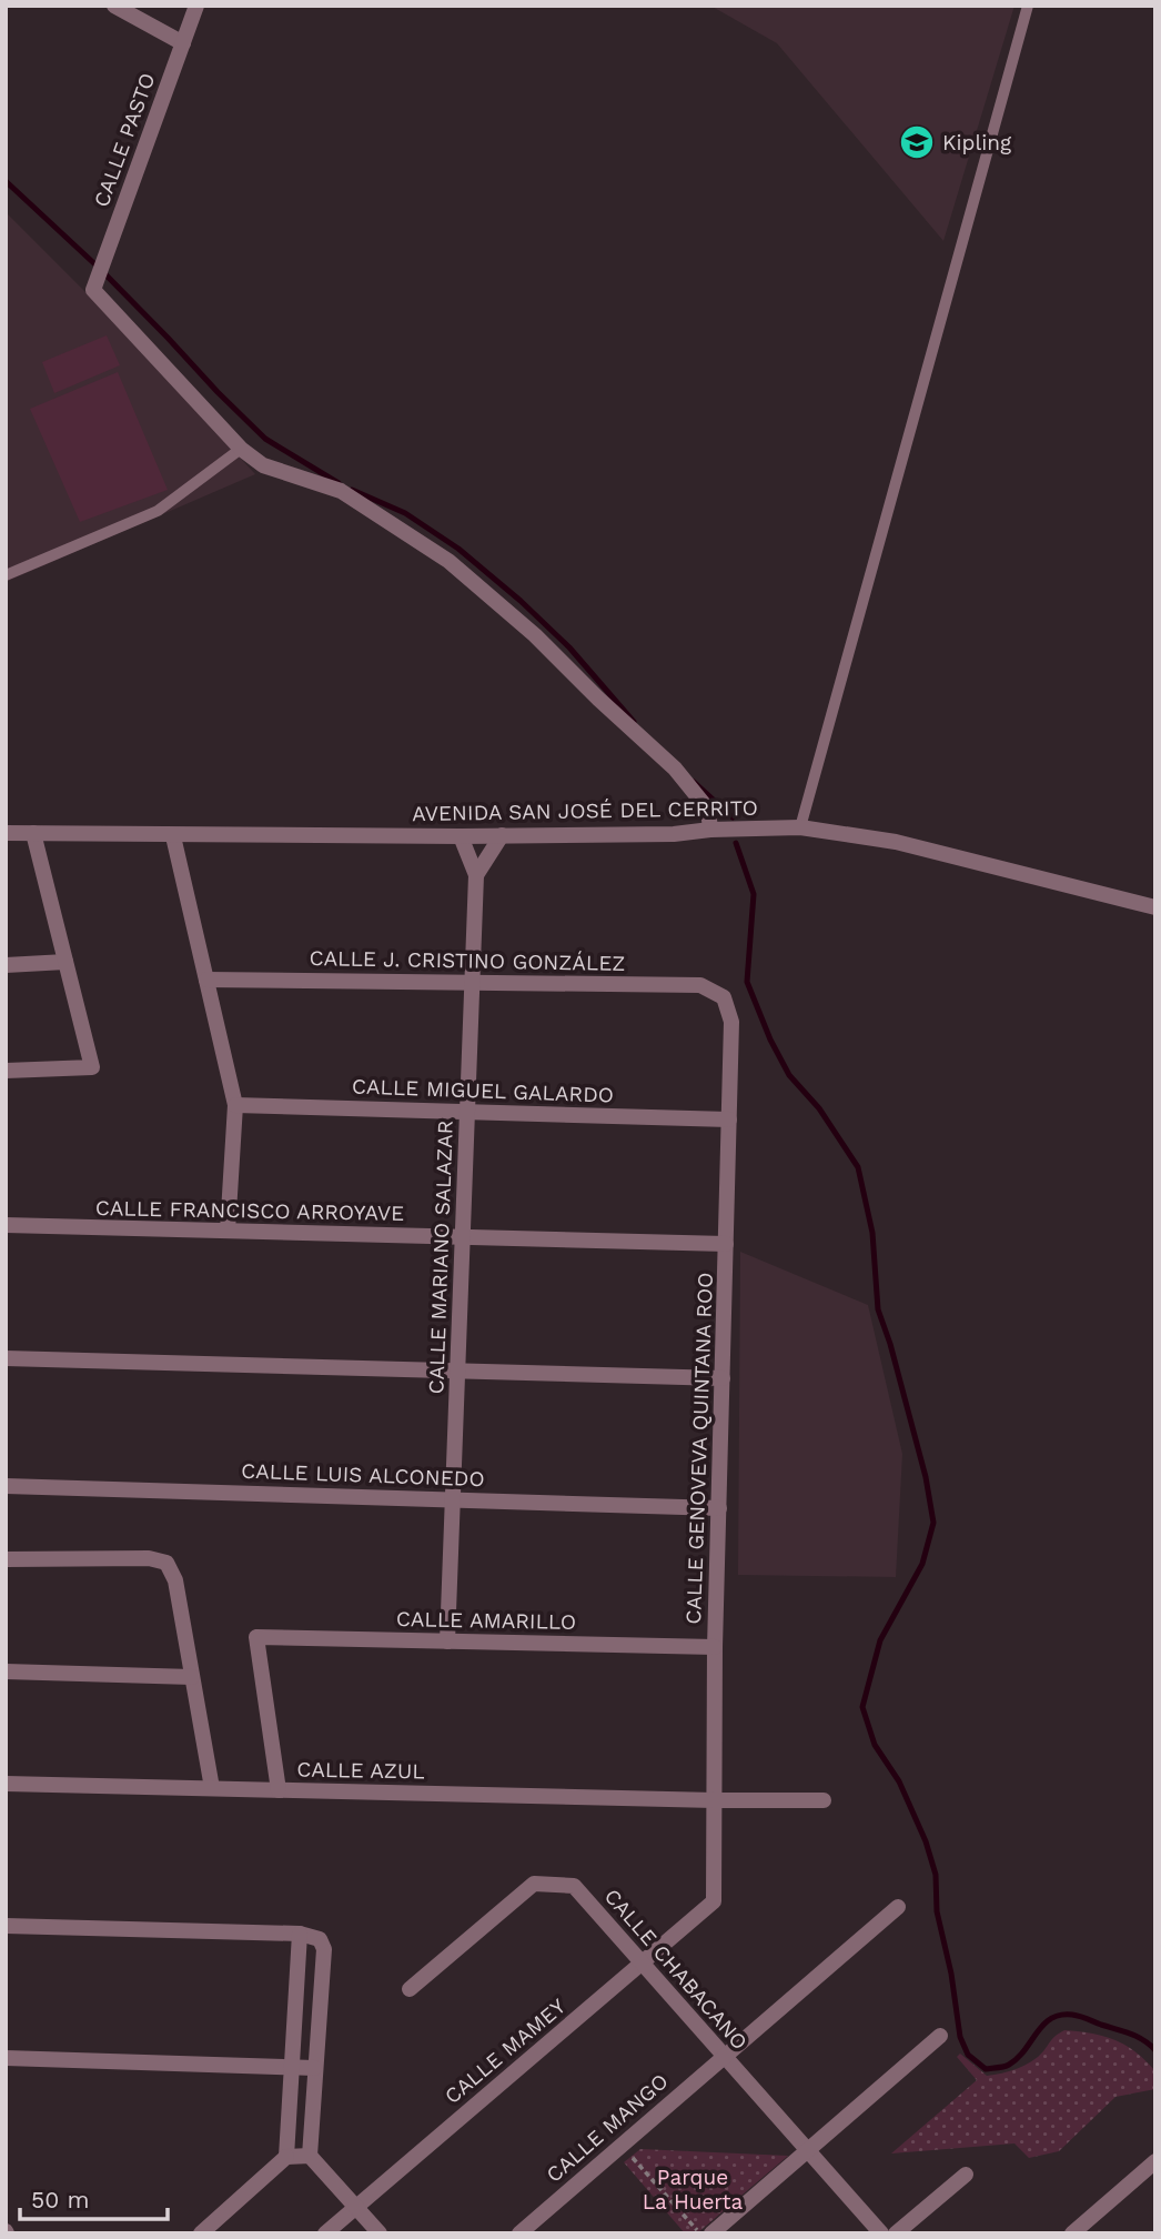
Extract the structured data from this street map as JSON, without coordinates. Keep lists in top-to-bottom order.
{
  "streets": {
    "street": [
      "CALLE PASTO",
      "AVENIDA SAN JOSÉ DEL CERRITO",
      "CALLE J. CRISTINO GONZÁLEZ",
      "CALLE MIGUEL GALARDO",
      "CALLE FRANCISCO ARROYAVE",
      "CALLE MARIANO SALAZAR",
      "CALLE GENOVEVA QUINTANA ROO",
      "CALLE LUIS ALCONEDO",
      "CALLE AMARILLO",
      "CALLE AZUL",
      "CALLE CHABACANO",
      "CALLE MAMEY",
      "CALLE MANGO"
    ]
  },
  "crossings": [
    ["AVENIDA SAN JOSÉ DEL CERRITO", "CALLE MARIANO SALAZAR"],
    ["CALLE J. CRISTINO GONZÁLEZ", "CALLE MARIANO SALAZAR"],
    ["CALLE J. CRISTINO GONZÁLEZ", "CALLE GENOVEVA QUINTANA ROO"],
    ["CALLE MIGUEL GALARDO", "CALLE MARIANO SALAZAR"],
    ["CALLE MIGUEL GALARDO", "CALLE GENOVEVA QUINTANA ROO"],
    ["CALLE FRANCISCO ARROYAVE", "CALLE MARIANO SALAZAR"],
    ["CALLE FRANCISCO ARROYAVE", "CALLE GENOVEVA QUINTANA ROO"],
    ["CALLE MARIANO SALAZAR", "CALLE LUIS ALCONEDO"],
    ["CALLE MARIANO SALAZAR", "CALLE AMARILLO"],
    ["CALLE GENOVEVA QUINTANA ROO", "CALLE LUIS ALCONEDO"],
    ["CALLE GENOVEVA QUINTANA ROO", "CALLE AMARILLO"],
    ["CALLE GENOVEVA QUINTANA ROO", "CALLE AZUL"],
    ["CALLE GENOVEVA QUINTANA ROO", "CALLE MAMEY"],
    ["CALLE AMARILLO", "CALLE AZUL"],
    ["CALLE CHABACANO", "CALLE MAMEY"],
    ["CALLE CHABACANO", "CALLE MANGO"]
  ],
  "parks": ["Parque La Huerta"],
  "places": {
    "school or university": ["Kipling"]
  },
  "scale_bar": "50 m"
}
